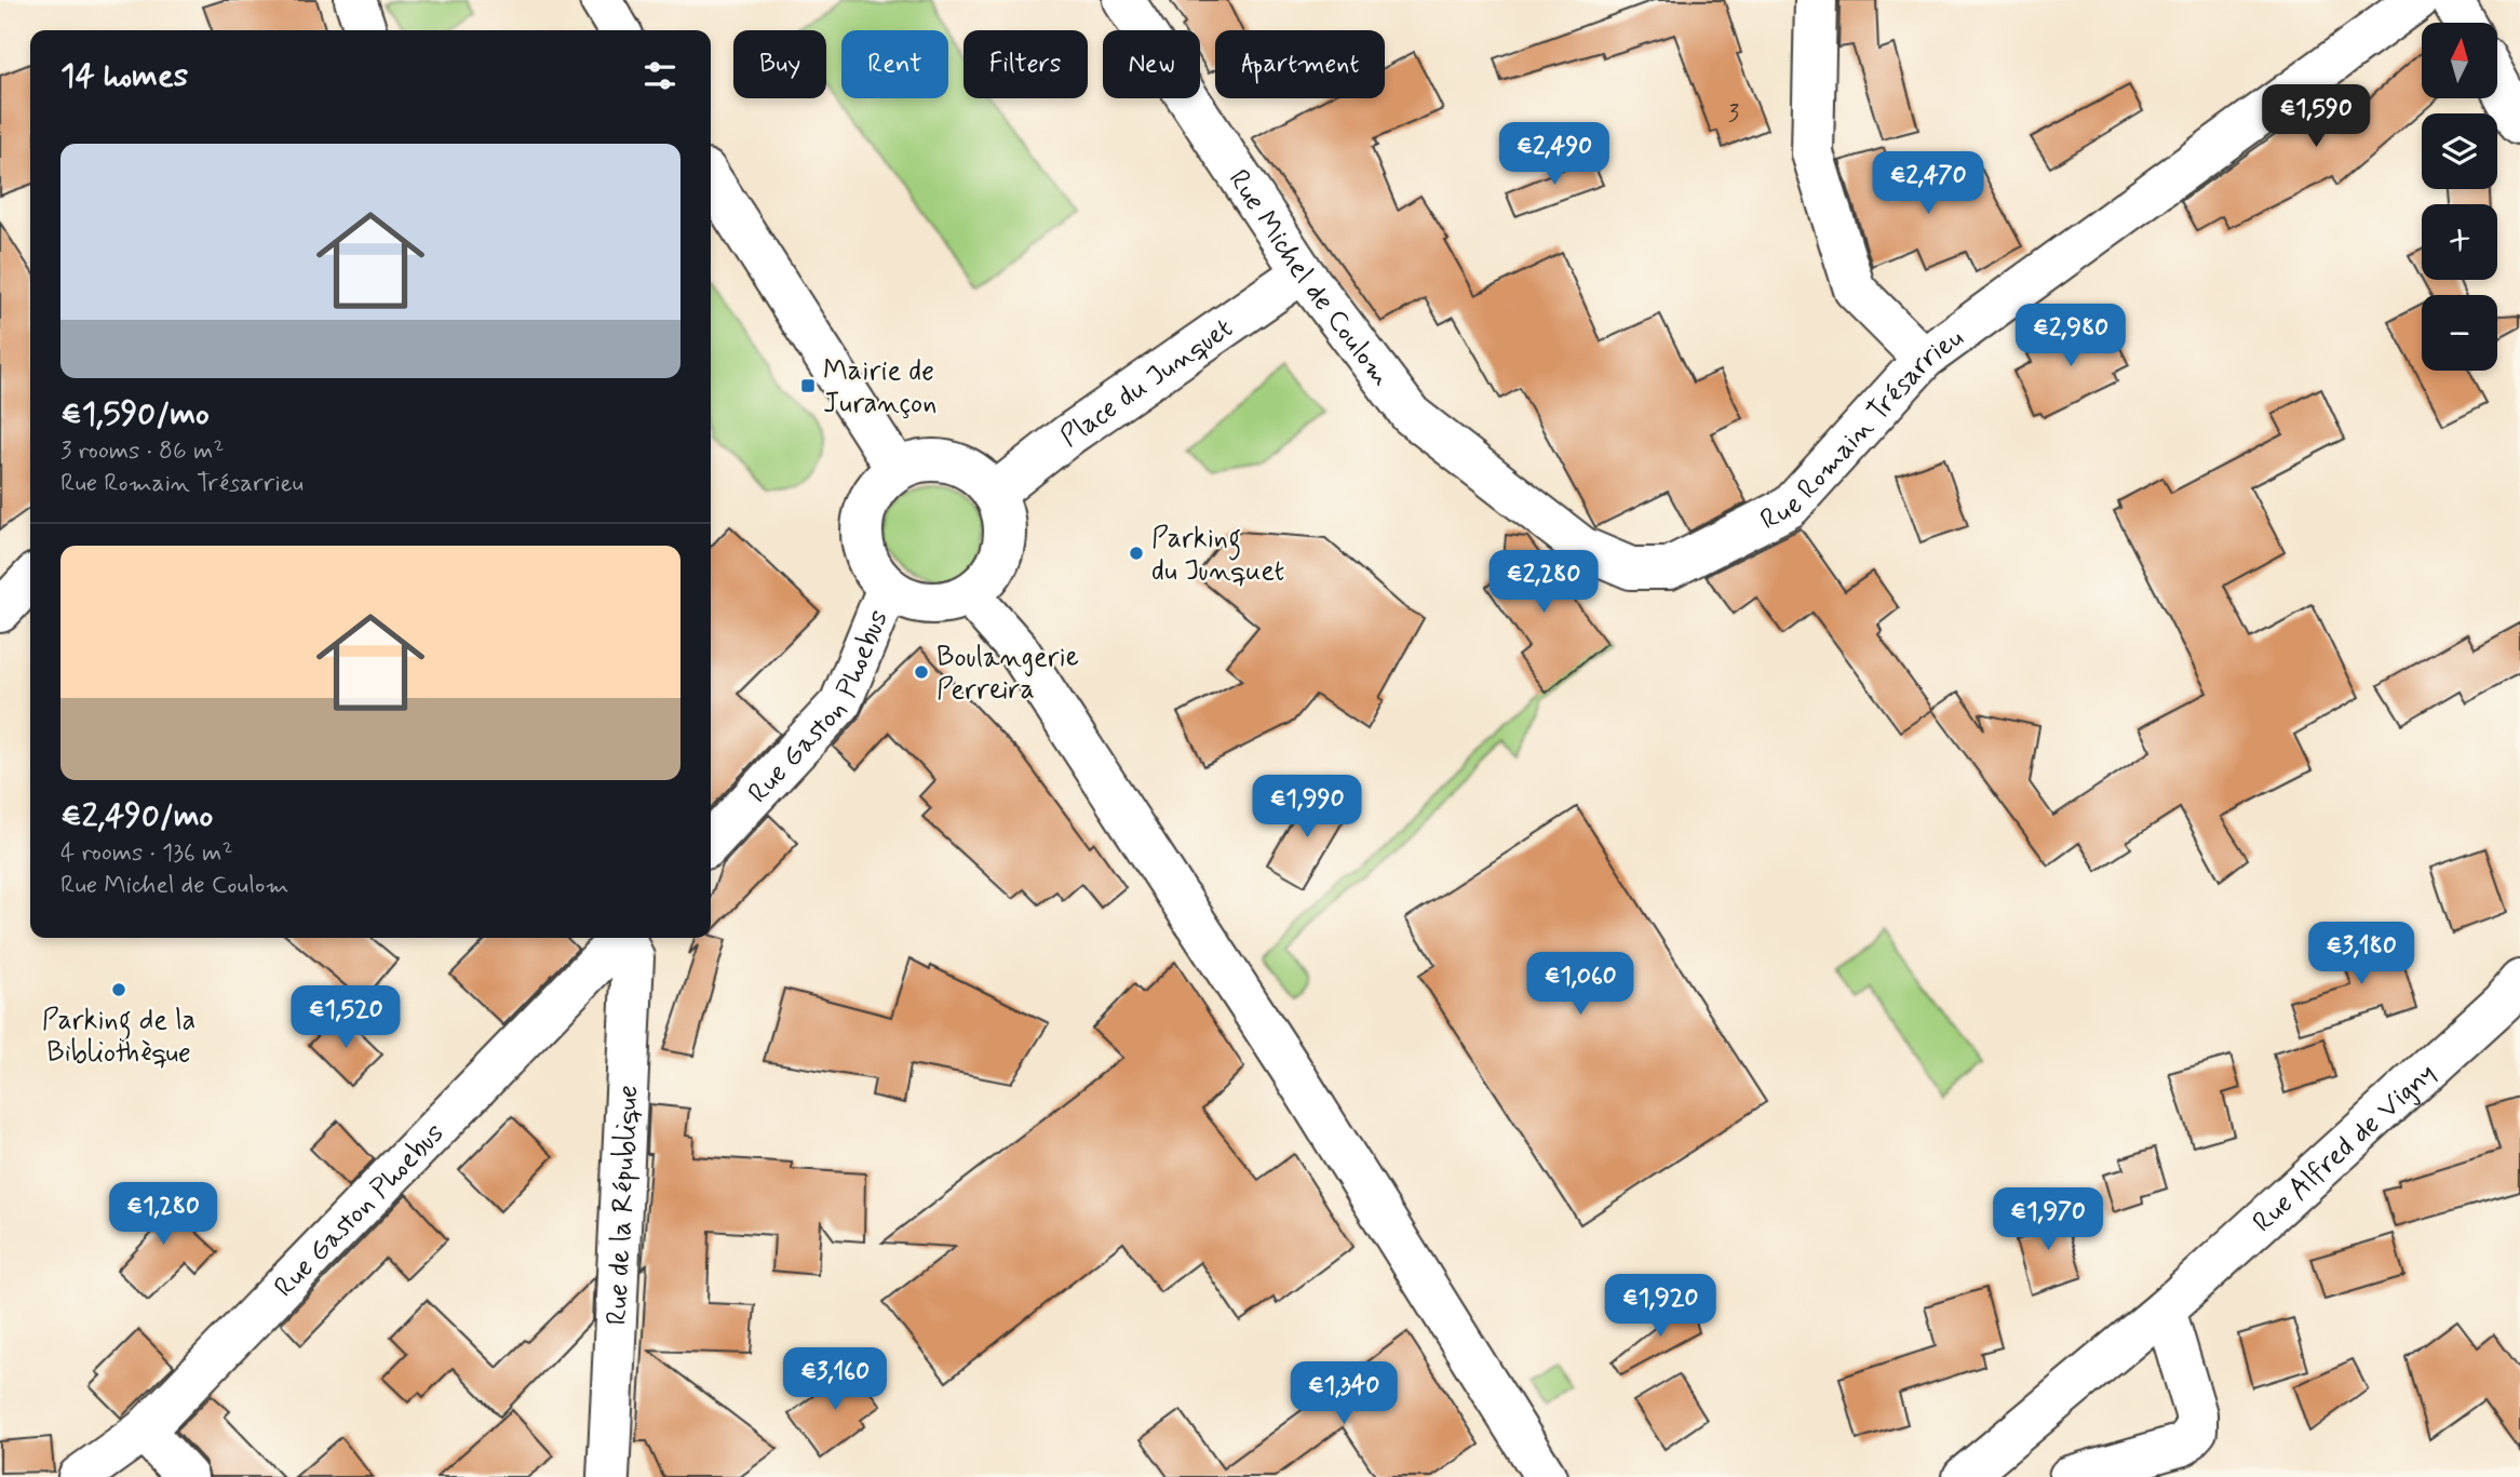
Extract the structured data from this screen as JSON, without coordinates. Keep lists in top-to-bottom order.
{
  "streets": {
    "street": [
      "Rue Michel de Coulom",
      "Place du Junquet",
      "Rue Romain Trésarrieu",
      "Rue Gaston Phoebus",
      "Rue Alfred de Vigny",
      "Rue de la République"
    ]
  },
  "crossings": [
    ["Rue Michel de Coulom", "Place du Junquet"],
    ["Rue Michel de Coulom", "Rue Romain Trésarrieu"],
    ["Place du Junquet", "Rue Gaston Phoebus"]
  ],
  "places": {
    "transit": ["Mairie de Jurançon"],
    "other": ["Parking du Junquet", "Boulangerie Perreira", "Parking de la Bibliothèque"]
  },
  "house_numbers": ["3"],
  "north": "top",
  "page": {
    "map_buttons": ["+", "−"],
    "chip": [
      "Buy",
      "Rent",
      "Filters",
      "New",
      "Apartment"
    ],
    "heading": "14 homes",
    "price": [
      "€1,590",
      "€2,490",
      "€2,470",
      "€2,980",
      "€2,280",
      "€1,990",
      "€3,180",
      "€1,060",
      "€1,520",
      "€1,280",
      "€1,970",
      "€1,920",
      "€3,160",
      "€1,340"
    ],
    "list": [
      {
        "name": "€1,590/mo",
        "note": "3 rooms · 86 m² · Rue Romain Trésarrieu"
      },
      {
        "name": "€2,490/mo",
        "note": "4 rooms · 136 m² · Rue Michel de Coulom"
      }
    ]
  }
}
